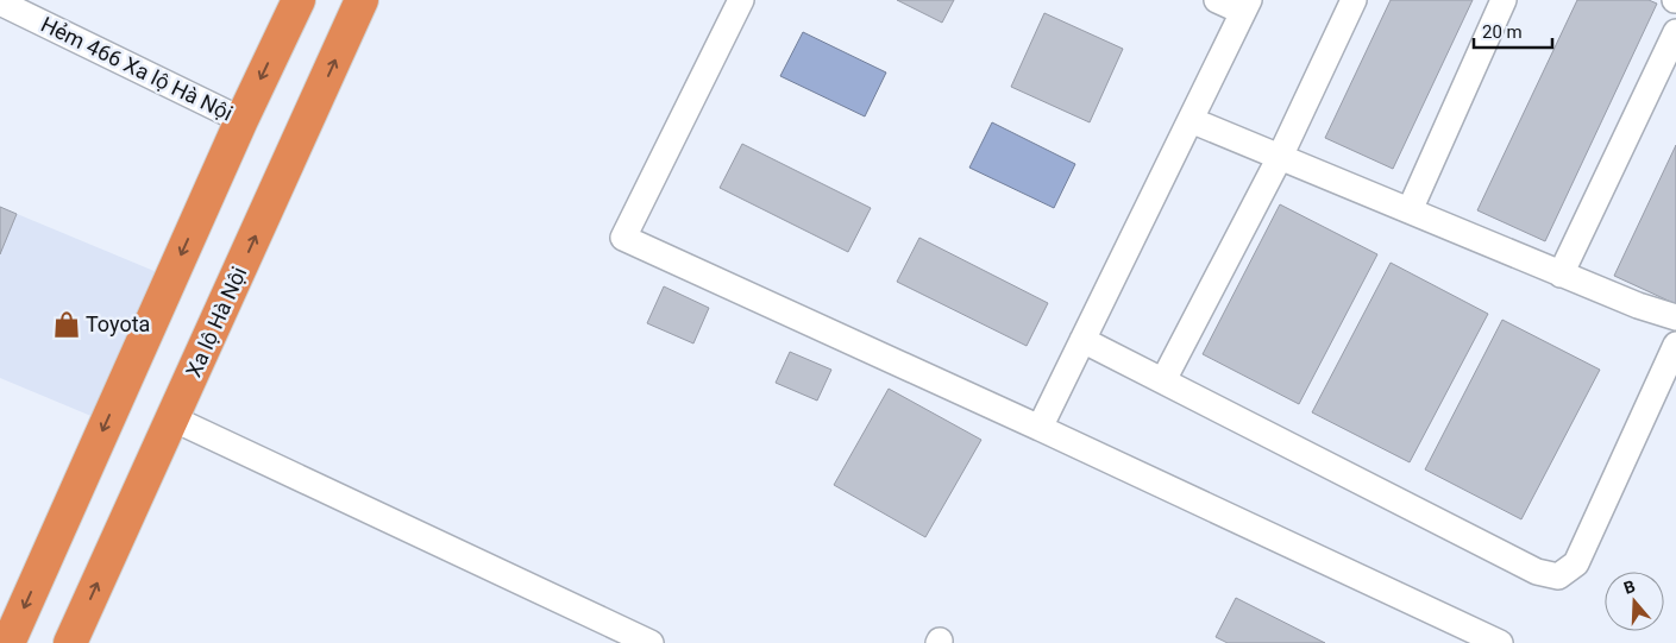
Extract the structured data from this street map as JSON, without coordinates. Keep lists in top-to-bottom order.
{
  "streets": {
    "highway": ["Xa lộ Hà Nội"],
    "street": ["Hẻm 466 Xa lộ Hà Nội"]
  },
  "places": {
    "shop": ["Toyota"]
  },
  "scale_bar": "20 m",
  "north": "top"
}
